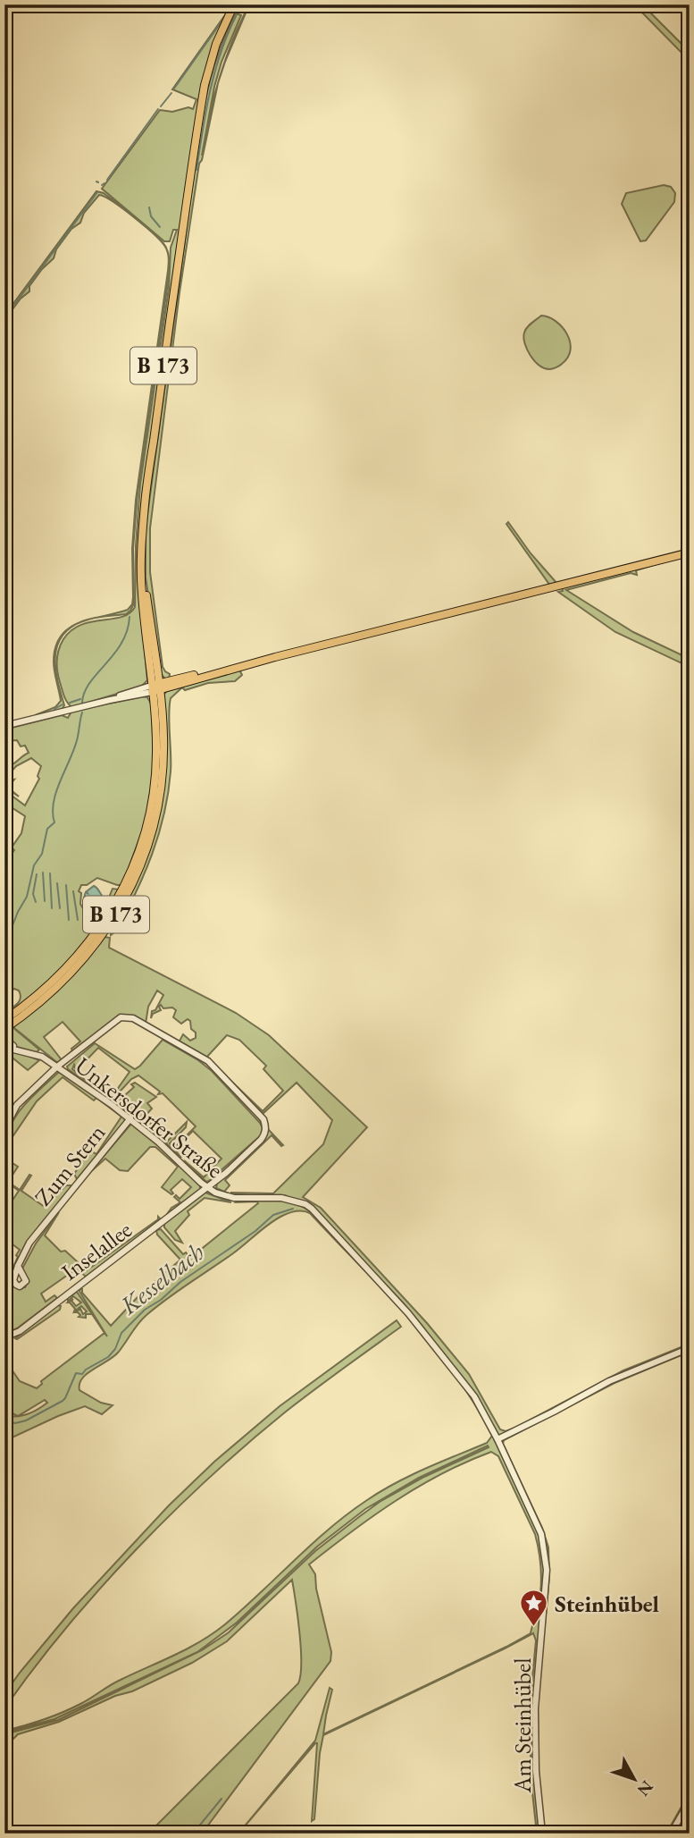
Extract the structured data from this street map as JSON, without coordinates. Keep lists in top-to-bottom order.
{
  "streets": {
    "main road": ["B 173"],
    "street": [
      "Unkersdorfer Straße",
      "Zum Stern",
      "Inselallee",
      "Am Steinhübel"
    ]
  },
  "crossings": [
    ["Unkersdorfer Straße", "Zum Stern"],
    ["Unkersdorfer Straße", "Inselallee"],
    ["Unkersdorfer Straße", "Am Steinhübel"]
  ],
  "water": ["Kesselbach"],
  "places": {
    "place": ["Steinhübel"]
  },
  "north": "bottom right"
}
